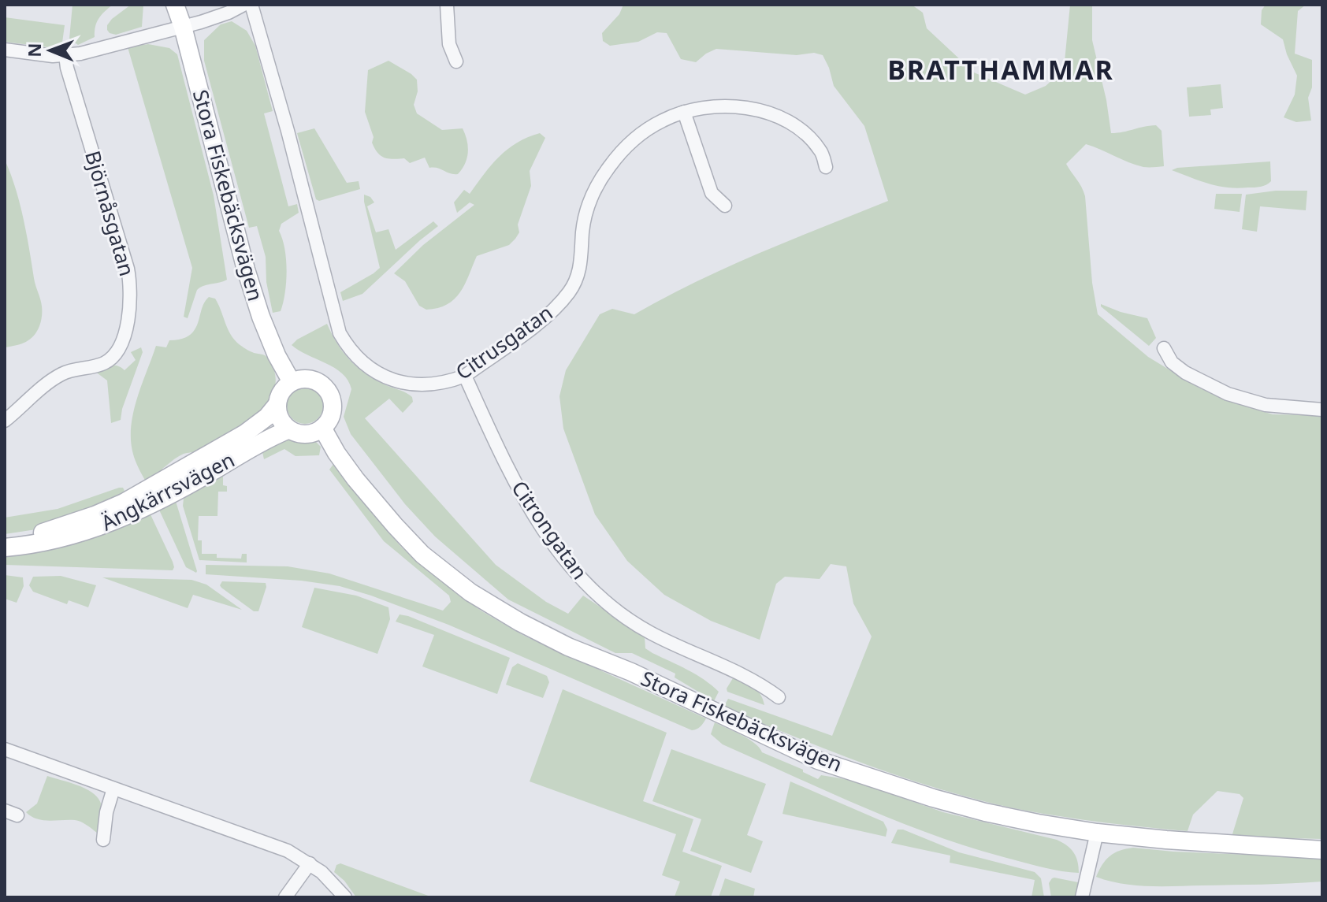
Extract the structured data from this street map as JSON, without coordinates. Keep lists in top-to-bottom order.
{
  "streets": {
    "street": [
      "Stora Fiskebäcksvägen",
      "Björnåsgatan",
      "Citrusgatan",
      "Ängkärrsvägen",
      "Citrongatan"
    ]
  },
  "crossings": [
    ["Stora Fiskebäcksvägen", "Ängkärrsvägen"],
    ["Citrusgatan", "Citrongatan"]
  ],
  "districts": ["BRATTHAMMAR"],
  "north": "left"
}
